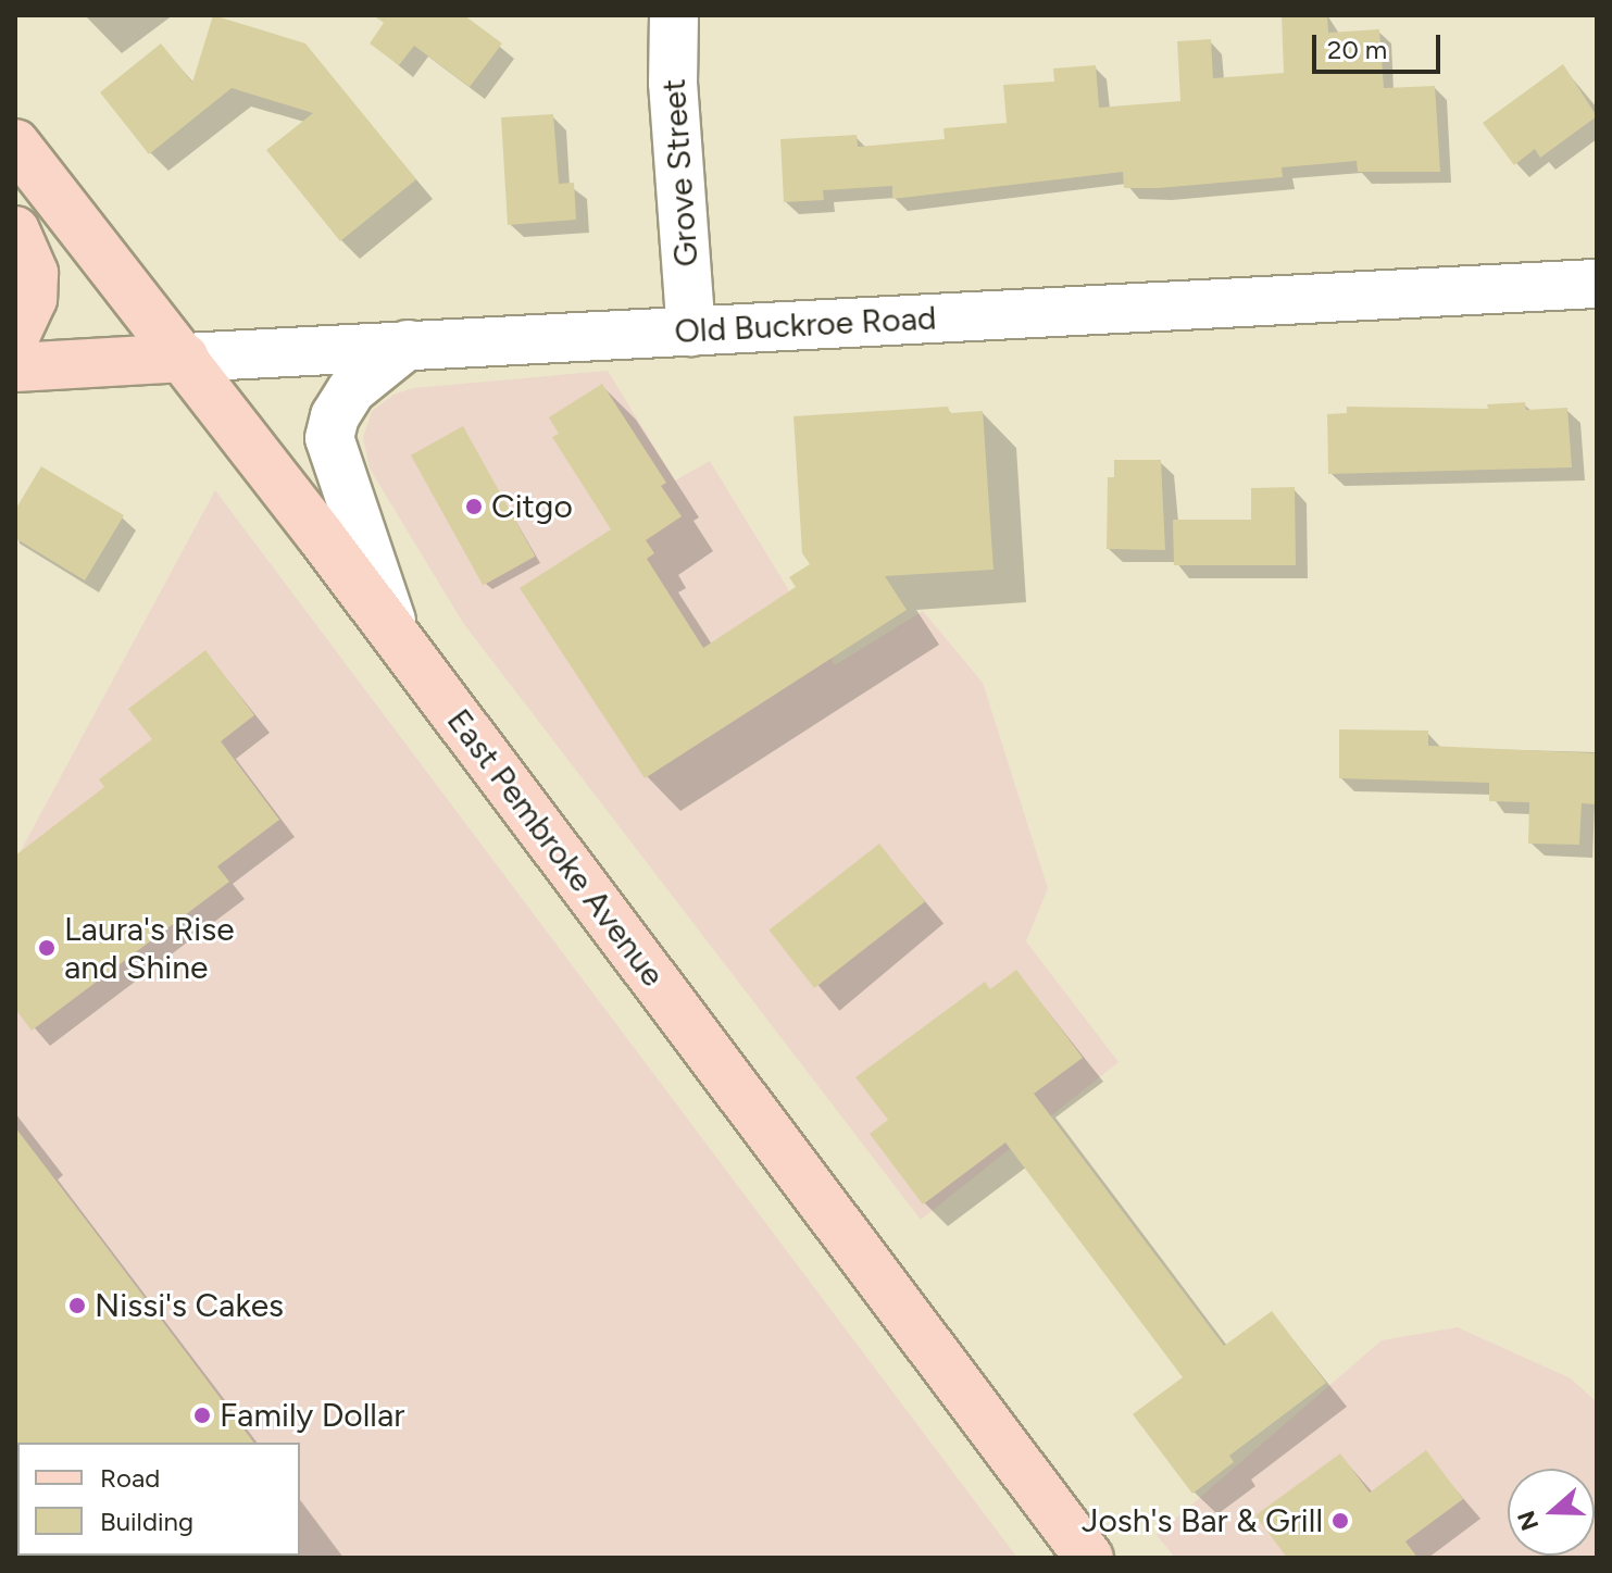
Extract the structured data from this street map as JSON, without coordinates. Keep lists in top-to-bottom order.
{
  "streets": {
    "main road": ["Old Buckroe Road", "East Pembroke Avenue"],
    "street": ["Grove Street"]
  },
  "crossings": [
    ["Grove Street", "Old Buckroe Road"],
    ["Old Buckroe Road", "East Pembroke Avenue"]
  ],
  "places": [
    "Citgo",
    "Laura's Rise and Shine",
    "Nissi's Cakes",
    "Family Dollar",
    "Josh's Bar & Grill"
  ],
  "legend": ["Road", "Building"],
  "scale_bar": "20 m",
  "north": "left"
}
